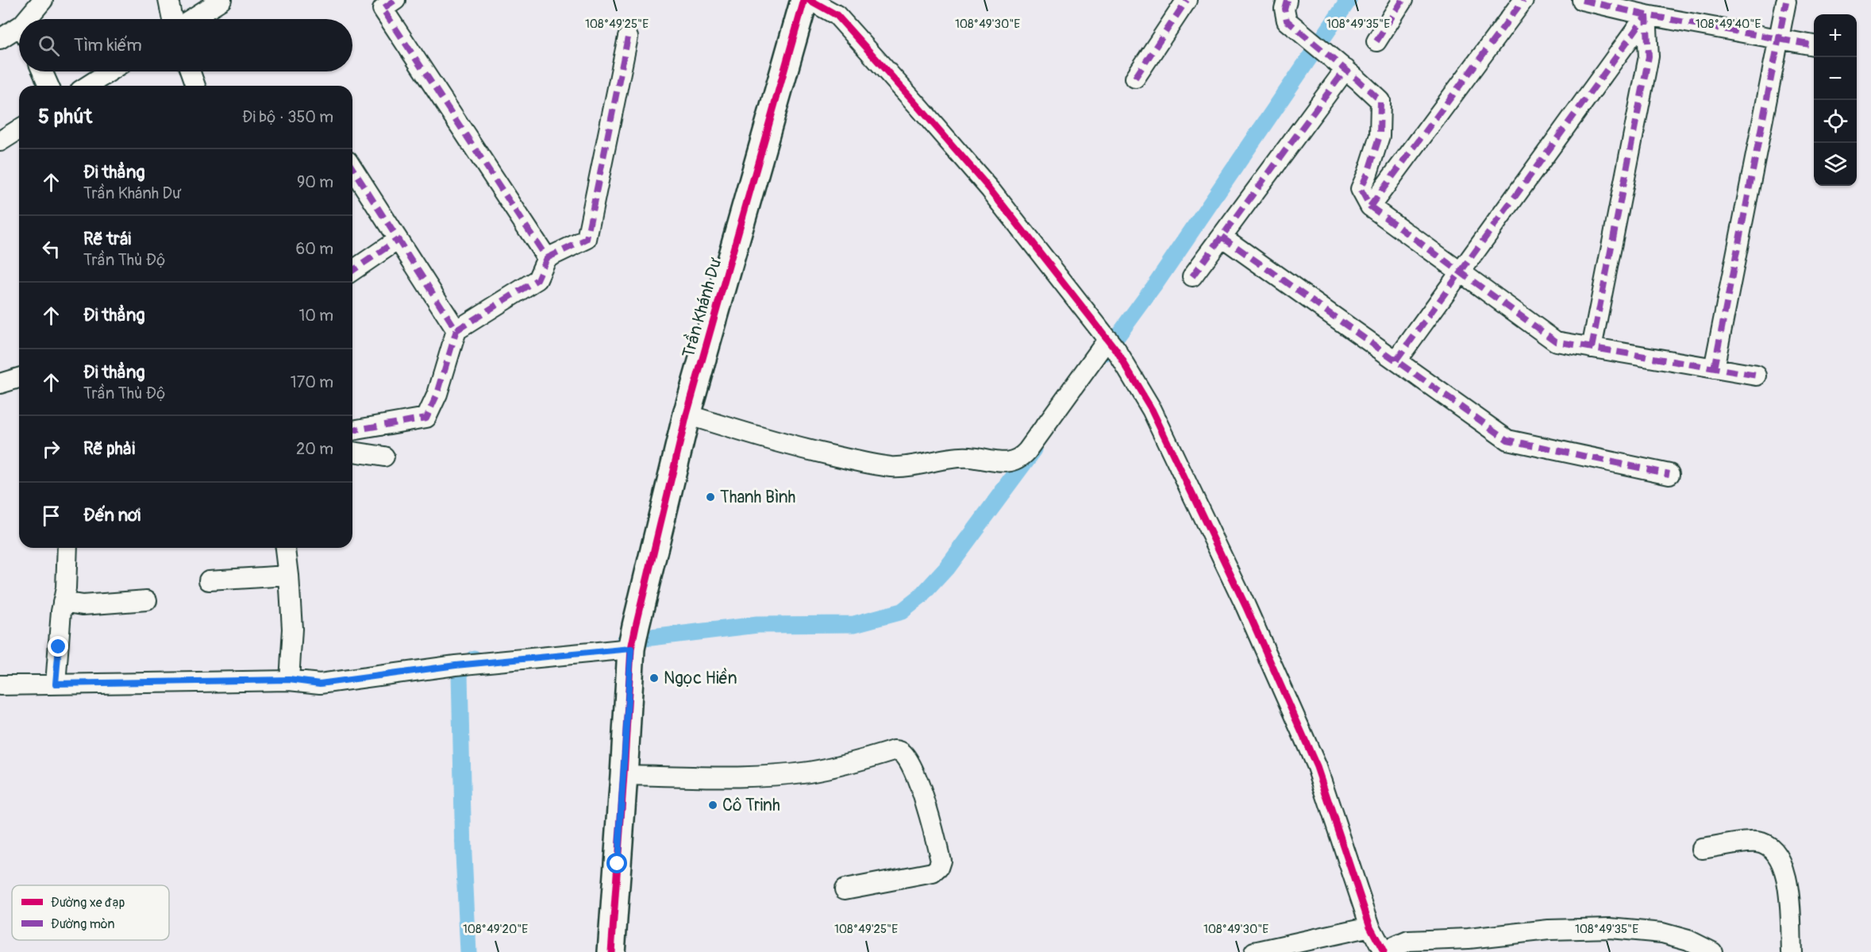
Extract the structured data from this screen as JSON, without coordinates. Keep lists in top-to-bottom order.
{
  "streets": {
    "street": ["Trần Khánh Dư"]
  },
  "places": ["Thanh Bình", "Ngọc Hiền", "Cô Trinh"],
  "legend": ["Đường xe đạp", "Đường mòn"],
  "page": {
    "map_buttons": ["+", "−"],
    "search": "Tìm kiếm",
    "heading": ["5 phút", "Đi bộ · 350 m"],
    "list": [
      ["Đi thẳng", "Trần Khánh Dư", "90 m"],
      ["Rẽ trái", "Trần Thủ Độ", "60 m"],
      ["Đi thẳng", "10 m"],
      ["Đi thẳng", "Trần Thủ Độ", "170 m"],
      ["Rẽ phải", "20 m"],
      "Đến nơi"
    ]
  },
  "coordinates": [
    "108°49'25\"E",
    "108°49'30\"E",
    "108°49'35\"E",
    "108°49'40\"E",
    "108°49'20\"E"
  ]
}
